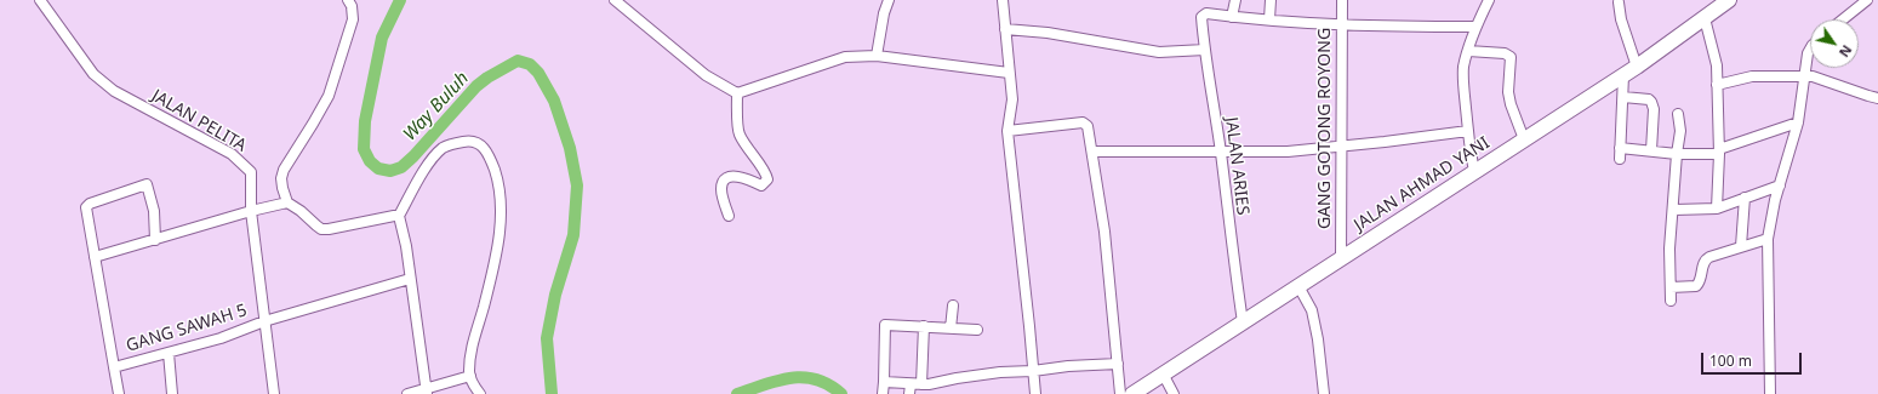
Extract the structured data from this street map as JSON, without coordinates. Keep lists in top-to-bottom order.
{
  "streets": {
    "highway": ["JALAN AHMAD YANI"],
    "street": [
      "JALAN PELITA",
      "GANG GOTONG ROYONG",
      "JALAN ARIES",
      "GANG SAWAH 5"
    ]
  },
  "crossings": [
    ["JALAN PELITA", "GANG SAWAH 5"],
    ["GANG GOTONG ROYONG", "JALAN AHMAD YANI"],
    ["JALAN ARIES", "JALAN AHMAD YANI"]
  ],
  "water": ["Way Buluh"],
  "scale_bar": "100 m",
  "north": "bottom right"
}
